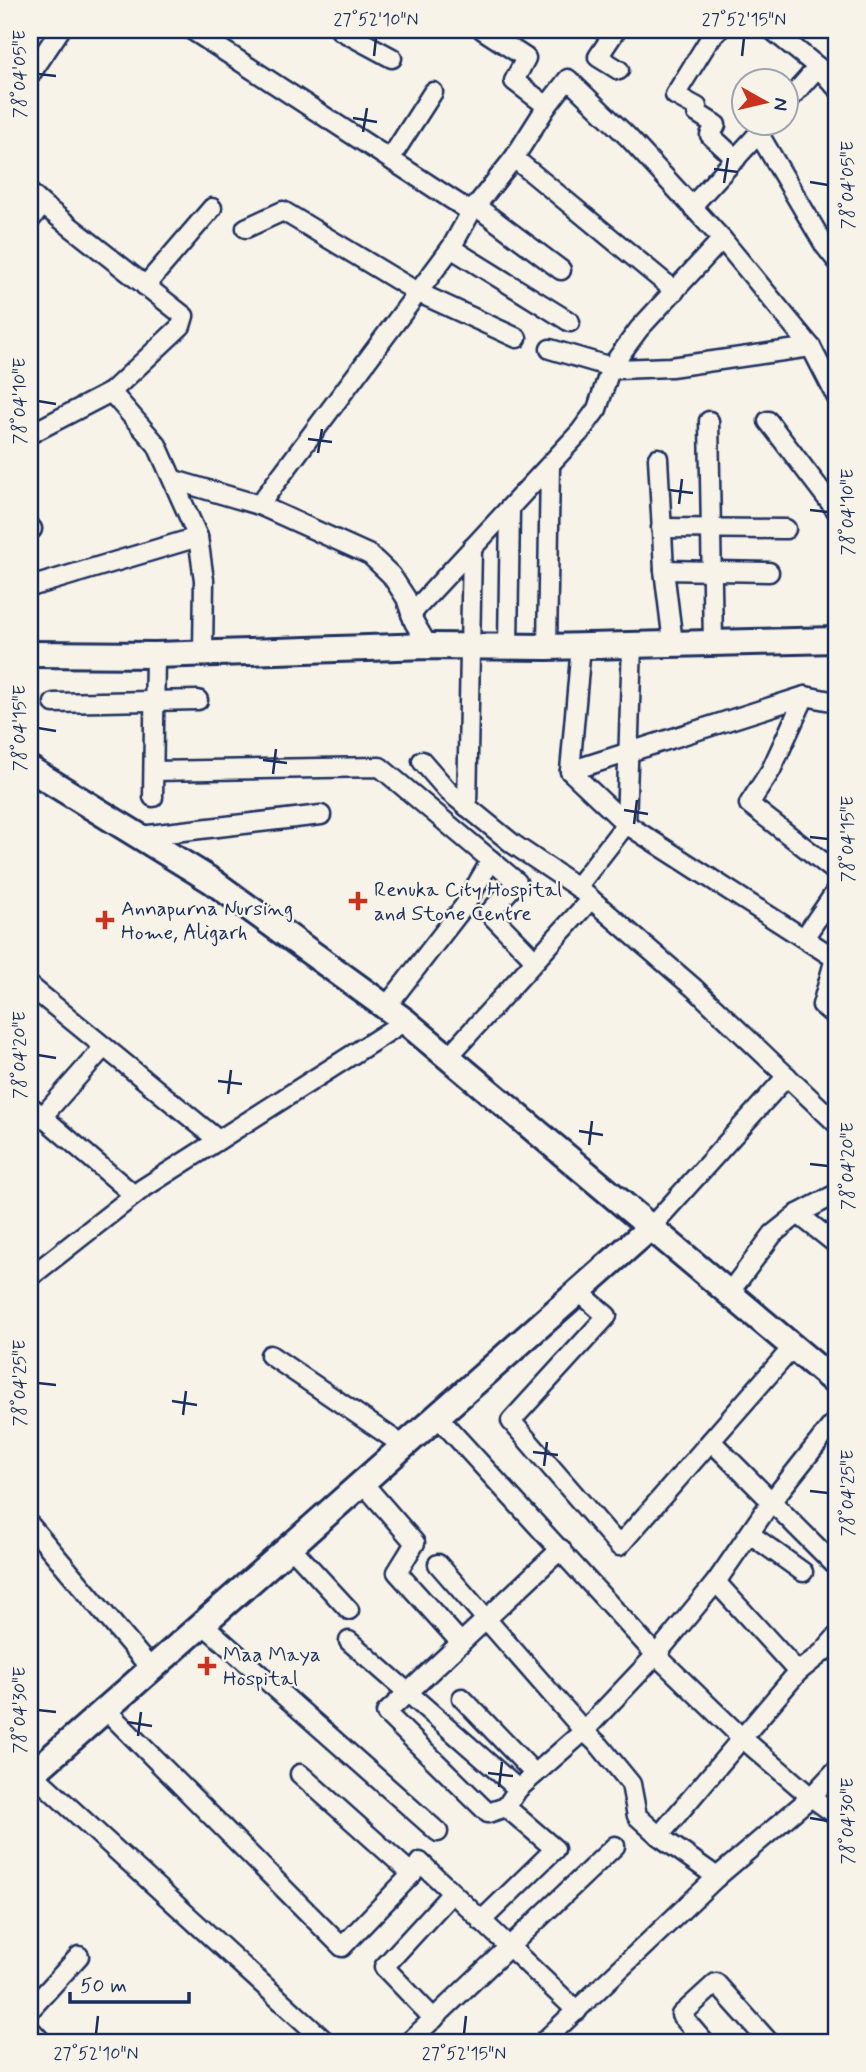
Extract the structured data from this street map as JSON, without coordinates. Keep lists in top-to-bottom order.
{
  "places": {
    "health": ["Renuka City Hospital and Stone Centre", "Annapurna Nursing Home, Aligarh", "Maa Maya Hospital"]
  },
  "scale_bar": "50 m",
  "north": "right",
  "coordinates": [
    "27°52'10\"N",
    "27°52'15\"N",
    "78°04'05\"E",
    "78°04'10\"E",
    "78°04'15\"E",
    "78°04'20\"E",
    "78°04'25\"E",
    "78°04'30\"E"
  ]
}
